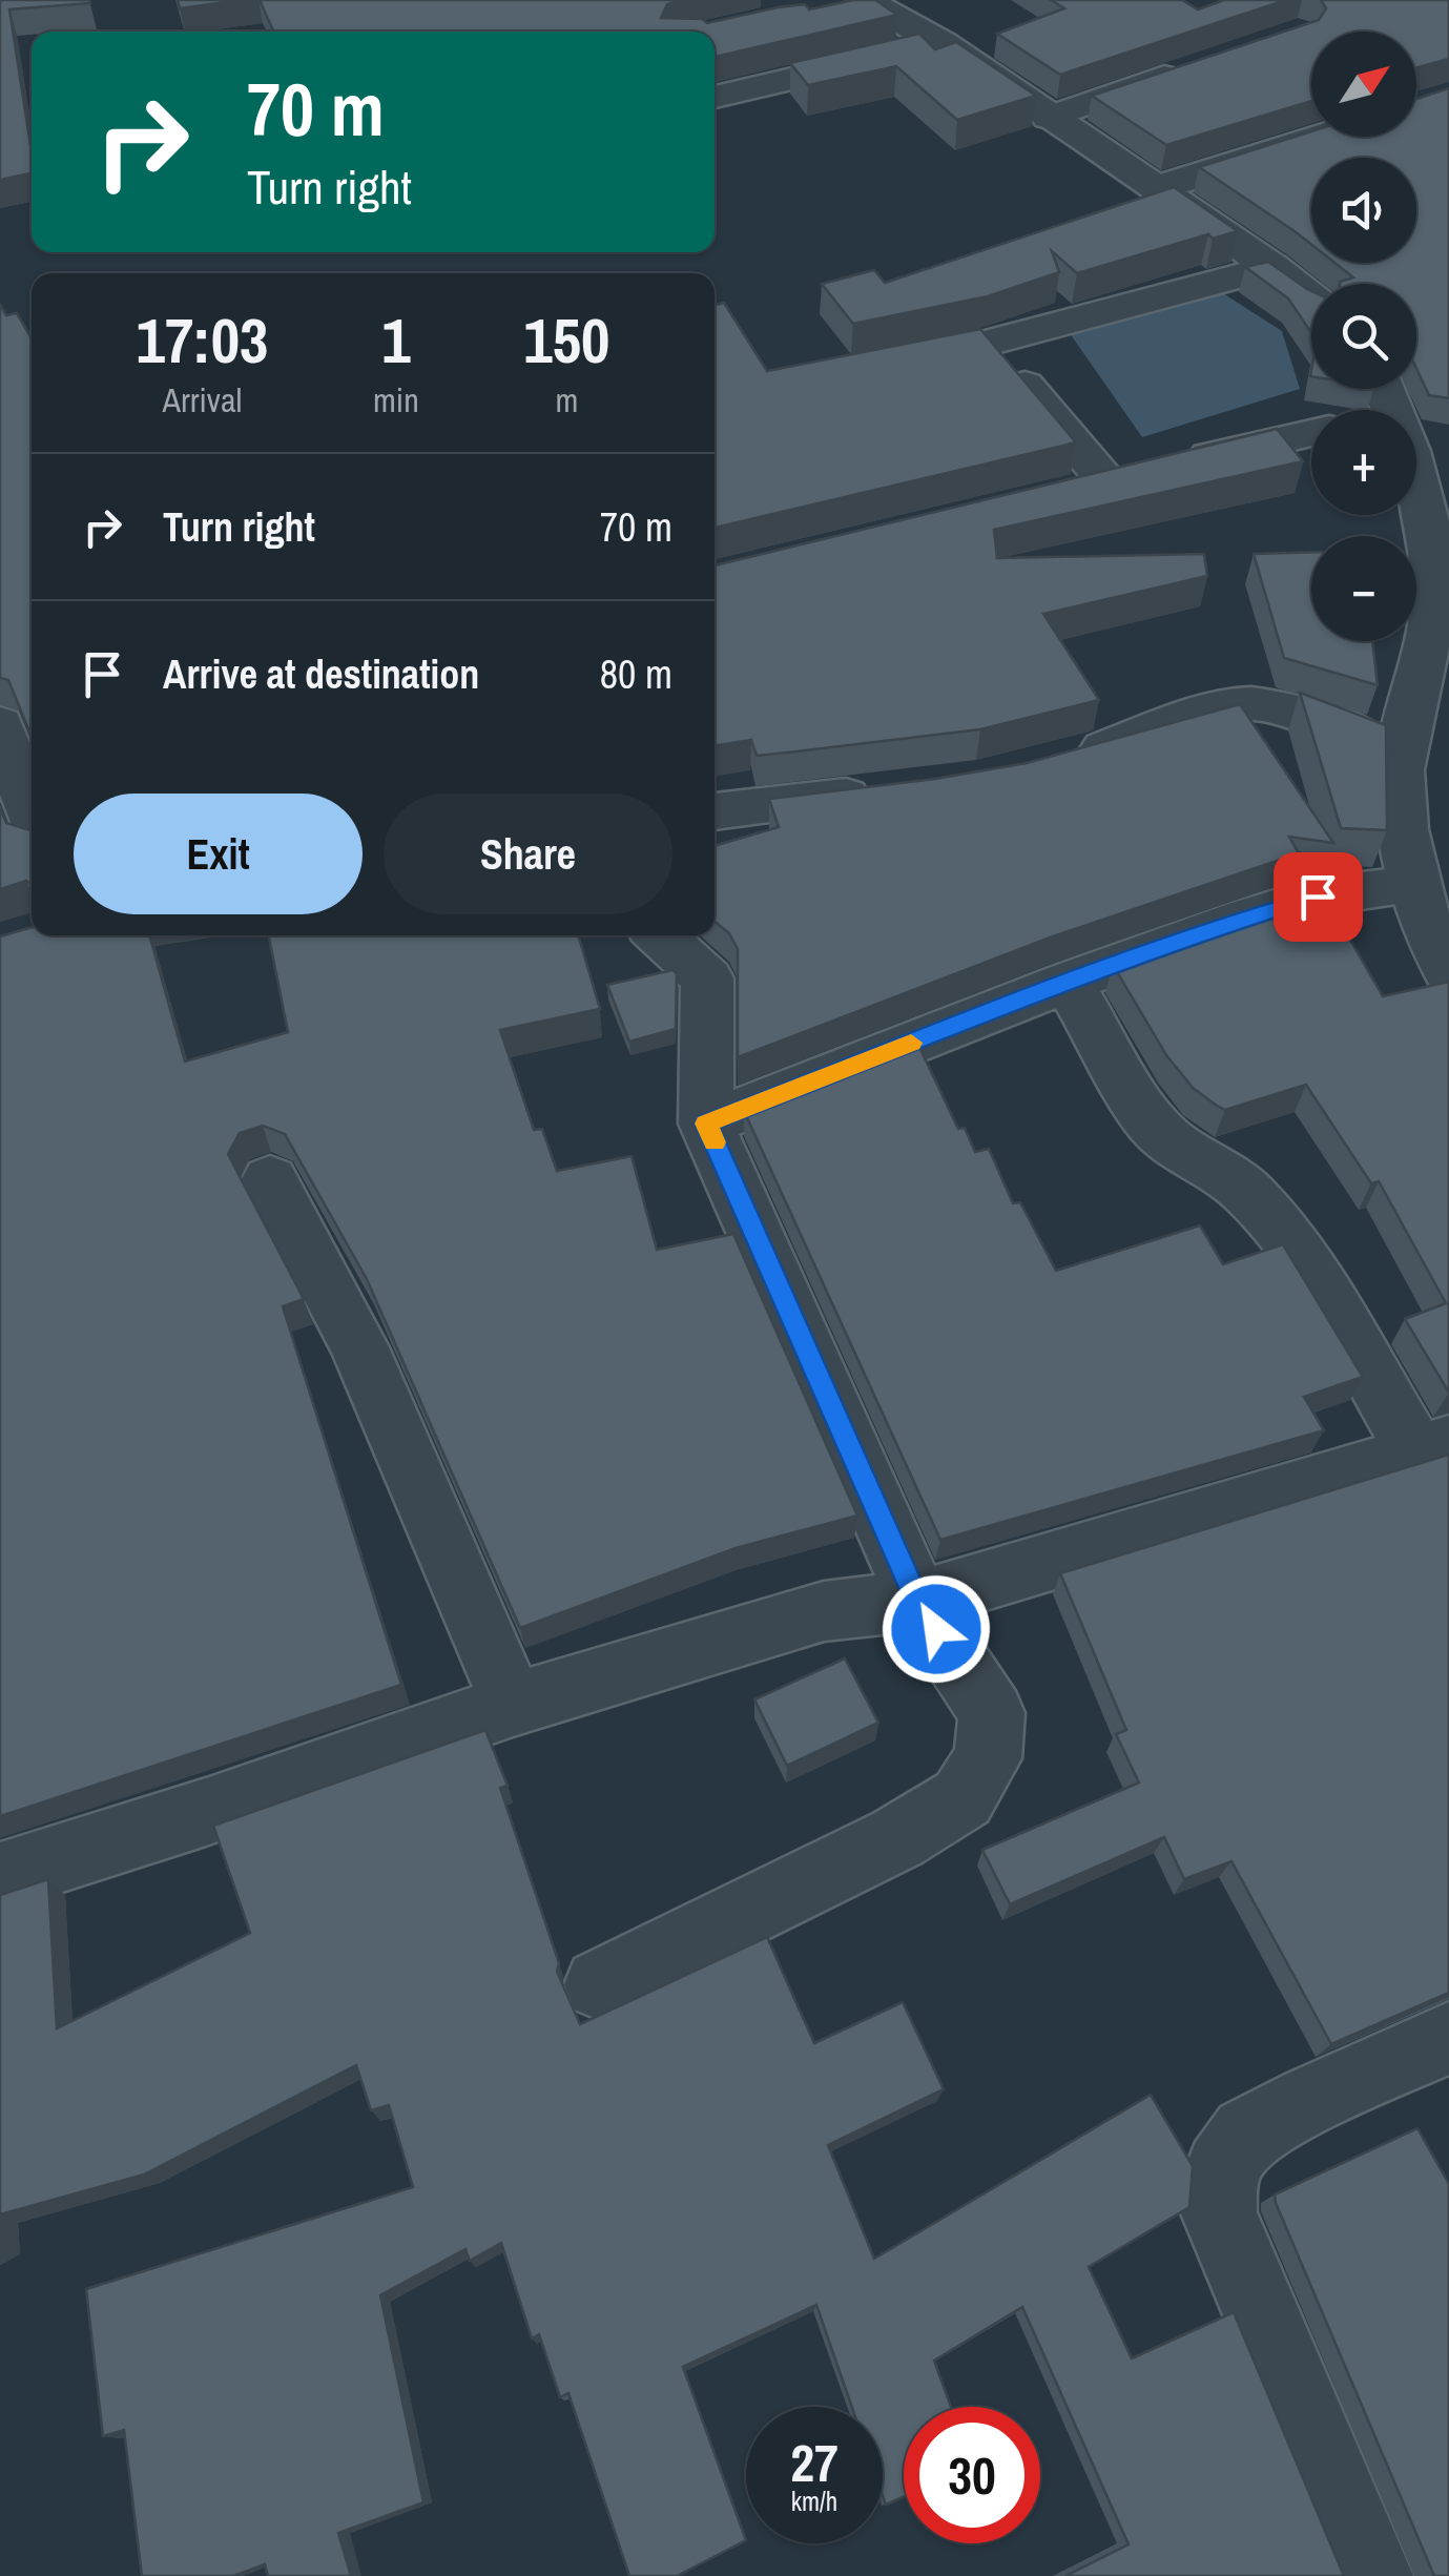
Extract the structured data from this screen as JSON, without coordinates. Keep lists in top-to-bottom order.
{
  "north": "top right",
  "page": {
    "map_buttons": ["+", "−"],
    "turn": ["70 m", "Turn right"],
    "eta": [
      "17:03",
      "Arrival",
      "1",
      "min",
      "150",
      "m"
    ],
    "list": [
      {
        "name": "Turn right",
        "value": "70 m"
      },
      {
        "name": "Arrive at destination",
        "value": "80 m"
      }
    ],
    "buttons": ["Exit", "Share"],
    "speed": "27 km/h",
    "limit": "30"
  }
}
